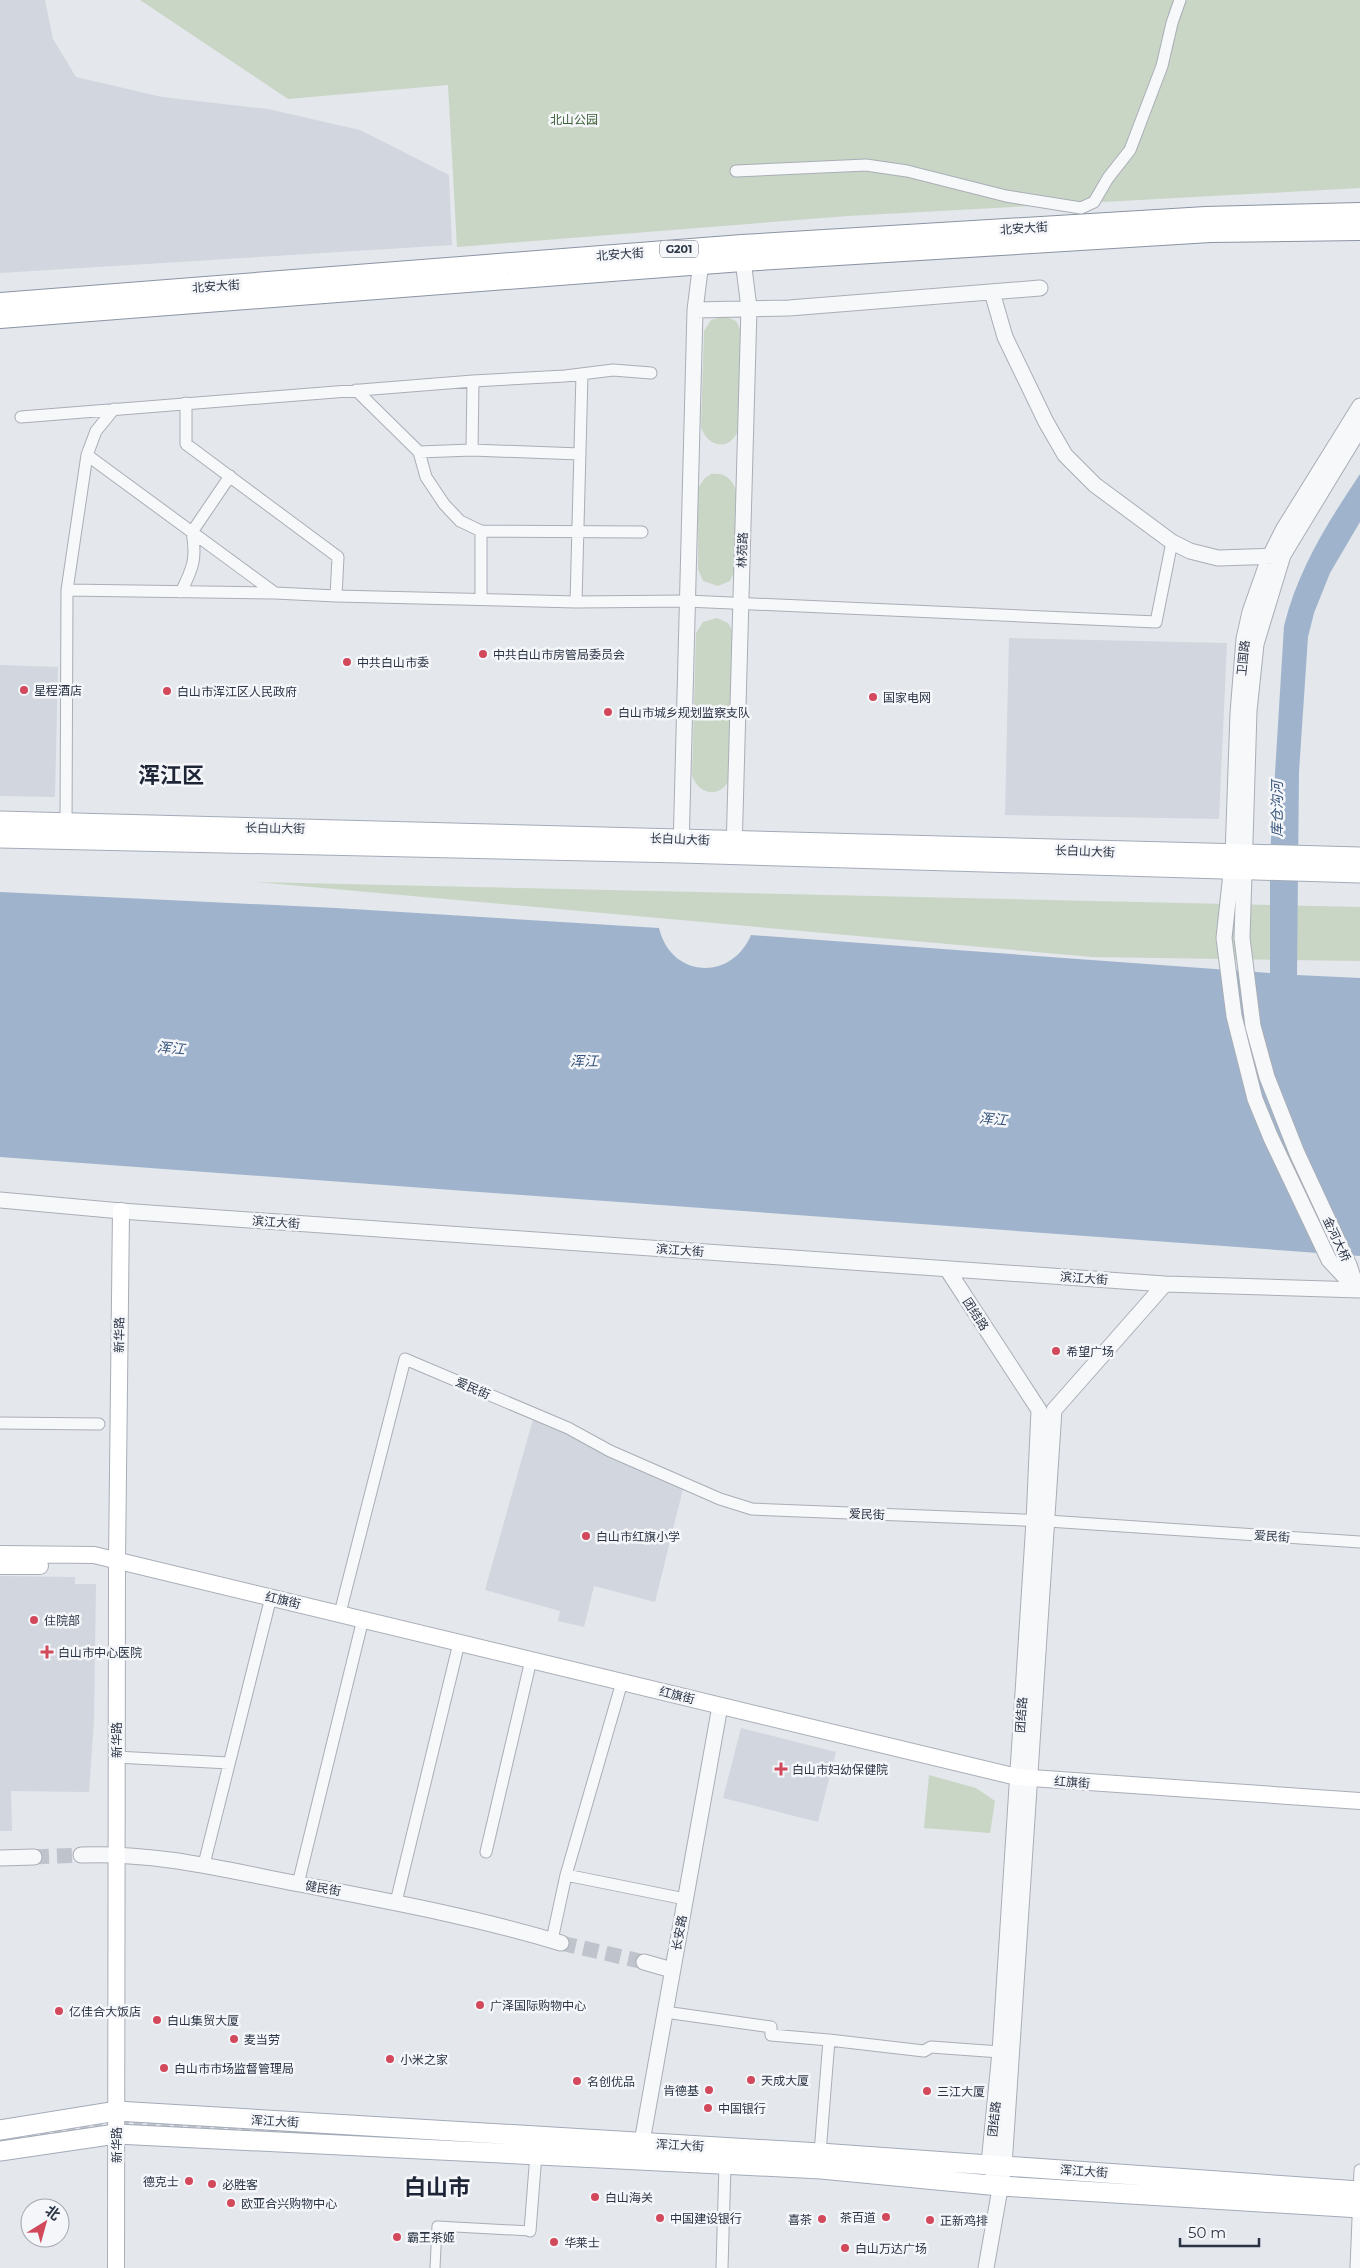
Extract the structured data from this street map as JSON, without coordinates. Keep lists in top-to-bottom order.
{
  "streets": {
    "highway": ["北安大街", "G201"],
    "main road": [
      "长白山大街",
      "新华路",
      "红旗街",
      "浑江大街"
    ],
    "street": [
      "林苑路",
      "卫国路",
      "滨江大街",
      "金河大桥",
      "团结路",
      "爱民街",
      "健民街",
      "长安路"
    ]
  },
  "crossings": [
    ["北安大街", "林苑路"],
    ["林苑路", "长白山大街"],
    ["卫国路", "长白山大街"],
    ["卫国路", "金河大桥"],
    ["滨江大街", "金河大桥"],
    ["滨江大街", "团结路"],
    ["滨江大街", "新华路"],
    ["团结路", "爱民街"],
    ["团结路", "红旗街"],
    ["团结路", "浑江大街"],
    ["新华路", "红旗街"],
    ["新华路", "健民街"],
    ["新华路", "浑江大街"],
    ["爱民街", "红旗街"],
    ["红旗街", "长安路"],
    ["长安路", "浑江大街"]
  ],
  "districts": ["浑江区", "白山市"],
  "water": ["库仓沟河", "浑江"],
  "parks": ["北山公园"],
  "places": {
    "other": [
      "中共白山市房管局委员会",
      "中共白山市委",
      "星程酒店",
      "白山市浑江区人民政府",
      "国家电网",
      "白山市城乡规划监察支队",
      "希望广场",
      "白山市红旗小学",
      "住院部",
      "广泽国际购物中心",
      "亿佳合大饭店",
      "白山集贸大厦",
      "麦当劳",
      "小米之家",
      "白山市市场监督管理局",
      "天成大厦",
      "名创优品",
      "肯德基",
      "三江大厦",
      "中国银行",
      "德克士",
      "必胜客",
      "白山海关",
      "欧亚合兴购物中心",
      "茶百道",
      "中国建设银行",
      "喜茶",
      "正新鸡排",
      "霸王茶姬",
      "华莱士",
      "白山万达广场"
    ],
    "health": ["白山市中心医院", "白山市妇幼保健院"]
  },
  "scale_bar": "50 m",
  "north": "top right"
}
